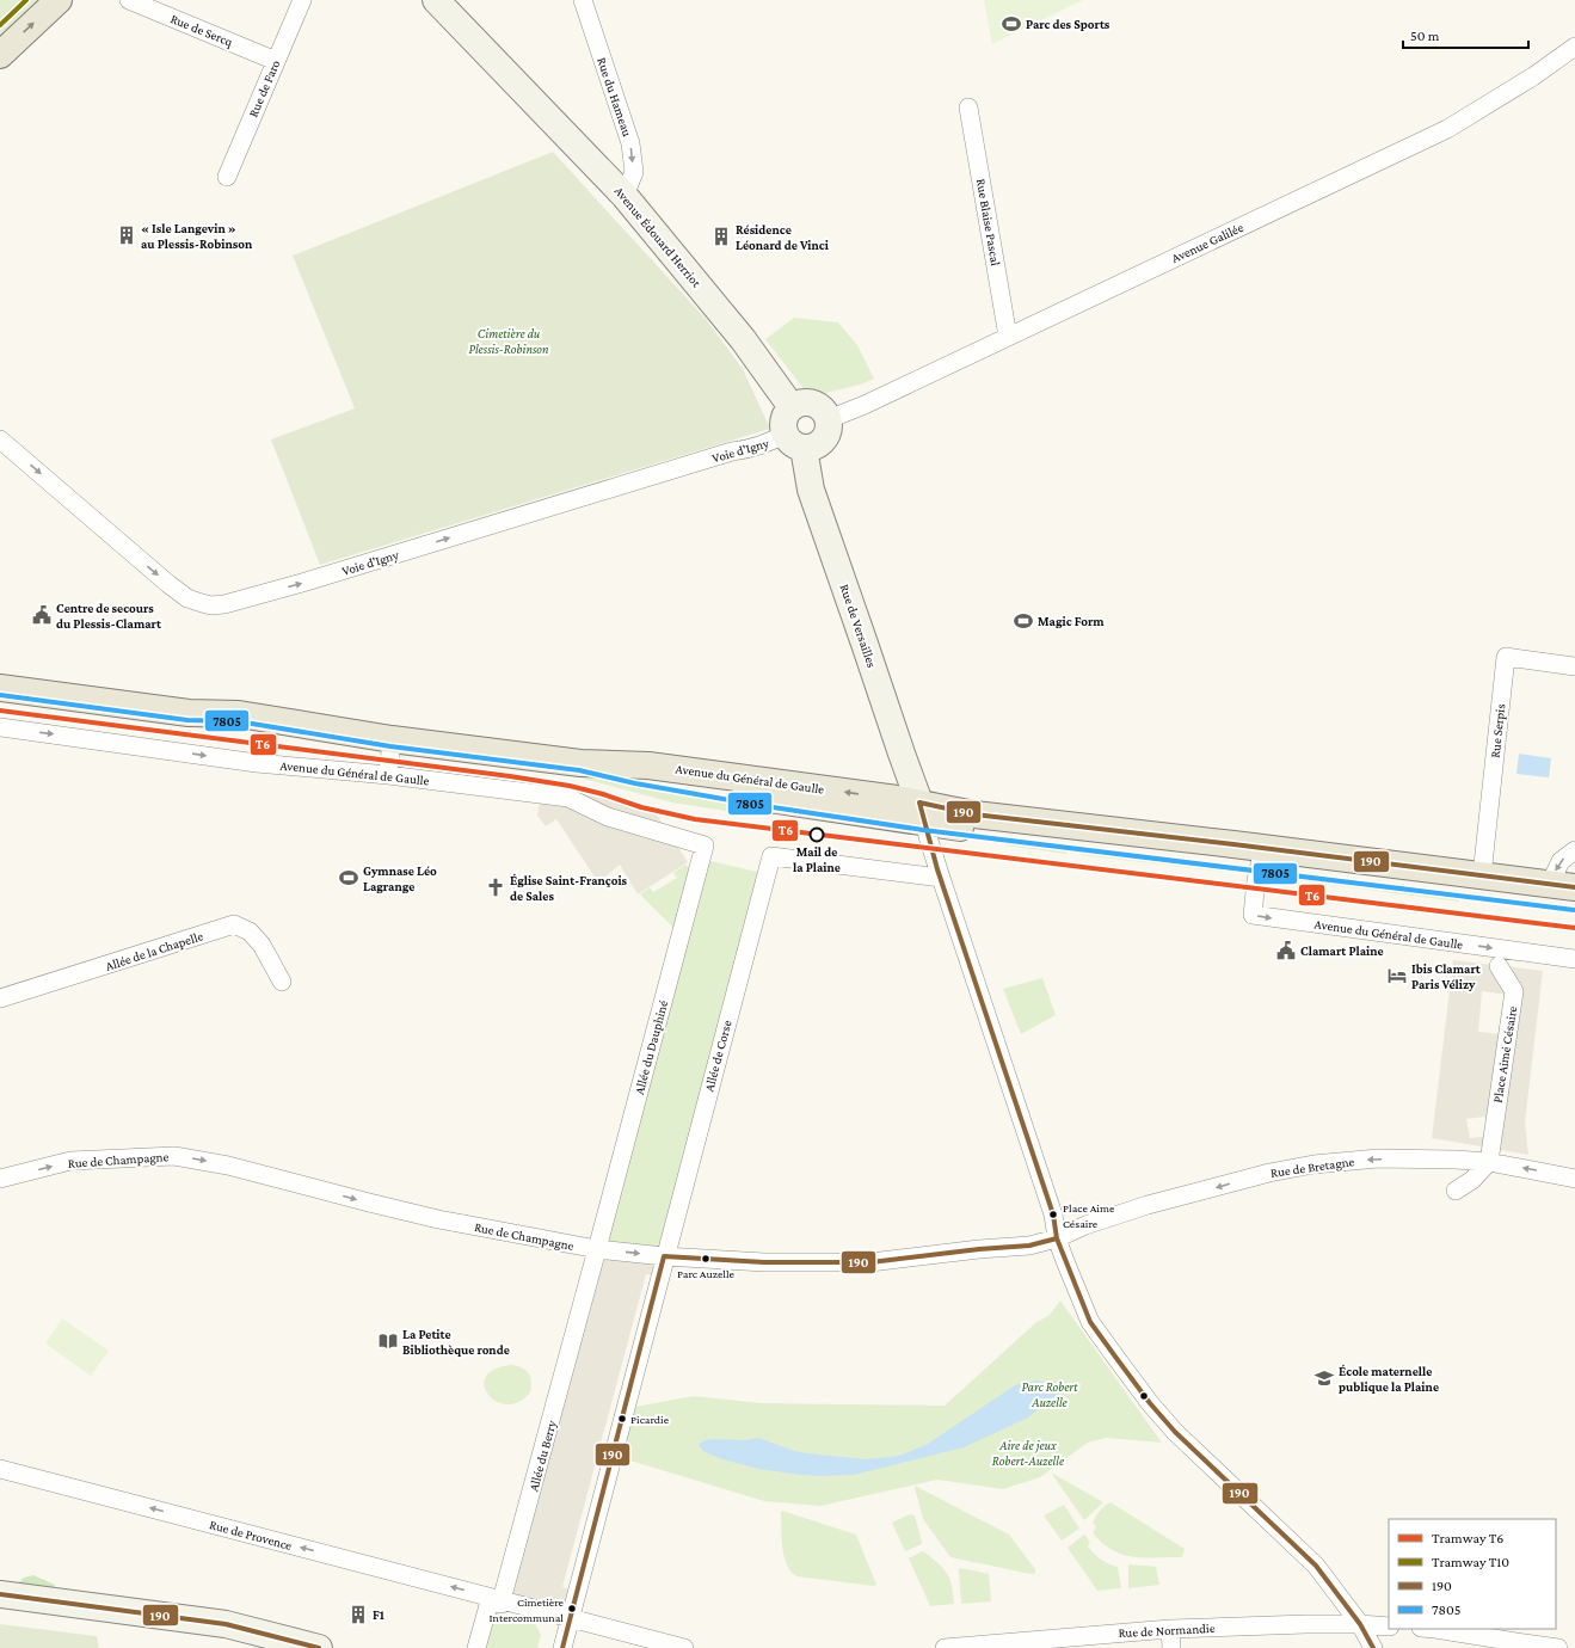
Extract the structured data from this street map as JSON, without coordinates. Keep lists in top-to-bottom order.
{
  "streets": {
    "main road": ["Avenue du Général de Gaulle"],
    "street": [
      "Rue de Sercq",
      "Rue de Faro",
      "Rue du Hameau",
      "Rue Blaise Pascal",
      "Avenue Édouard Herriot",
      "Avenue Galilée",
      "Voie d'Igny",
      "Rue de Versailles",
      "Rue Serpis",
      "Allée de la Chapelle",
      "Allée du Dauphiné",
      "Place Aimé Césaire",
      "Allée de Corse",
      "Rue de Champagne",
      "Rue de Bretagne",
      "Allée du Berry",
      "Rue de Provence",
      "Rue de Normandie"
    ]
  },
  "crossings": [
    ["Rue de Sercq", "Rue de Faro"],
    ["Rue du Hameau", "Avenue Édouard Herriot"],
    ["Rue Blaise Pascal", "Avenue Galilée"],
    ["Avenue Édouard Herriot", "Avenue Galilée"],
    ["Avenue Édouard Herriot", "Voie d'Igny"],
    ["Avenue Édouard Herriot", "Rue de Versailles"],
    ["Avenue Galilée", "Voie d'Igny"],
    ["Avenue Galilée", "Rue de Versailles"],
    ["Voie d'Igny", "Rue de Versailles"],
    ["Rue de Versailles", "Avenue du Général de Gaulle"],
    ["Rue Serpis", "Avenue du Général de Gaulle"],
    ["Avenue du Général de Gaulle", "Allée du Dauphiné"],
    ["Allée du Dauphiné", "Rue de Champagne"],
    ["Allée du Dauphiné", "Allée du Berry"],
    ["Place Aimé Césaire", "Rue de Bretagne"],
    ["Allée de Corse", "Rue de Champagne"],
    ["Rue de Champagne", "Rue de Bretagne"],
    ["Rue de Champagne", "Allée du Berry"],
    ["Allée du Berry", "Rue de Provence"]
  ],
  "one_way": [
    "Rue du Hameau",
    "Voie d'Igny",
    "Rue de Champagne",
    "Rue de Bretagne"
  ],
  "parks": ["Cimetière du Plessis-Robinson", "Parc Robert Auzelle", "Aire de jeux Robert-Auzelle"],
  "places": {
    "sports": ["Parc des Sports", "Magic Form", "Gymnase Léo Lagrange"],
    "building": ["« Isle Langevin » au Plessis-Robinson", "Résidence Léonard de Vinci", "F1"],
    "public building": ["Centre de secours du Plessis-Clamart", "Clamart Plaine"],
    "other": [
      "Mail de la Plaine",
      "Place Aime Césaire",
      "Parc Auzelle",
      "Picardie",
      "Cimetière Intercommunal"
    ],
    "church": ["Église Saint-François de Sales"],
    "hotel": ["Ibis Clamart Paris Vélizy"],
    "library": ["La Petite Bibliothèque ronde"],
    "school or university": ["École maternelle publique la Plaine"]
  },
  "lines": [
    "tram line T10",
    "transit line 7805",
    "tram line T6",
    "transit line 190"
  ],
  "legend": [
    "Tramway T6",
    "Tramway T10",
    "190",
    "7805"
  ],
  "scale_bar": "50 m"
}
